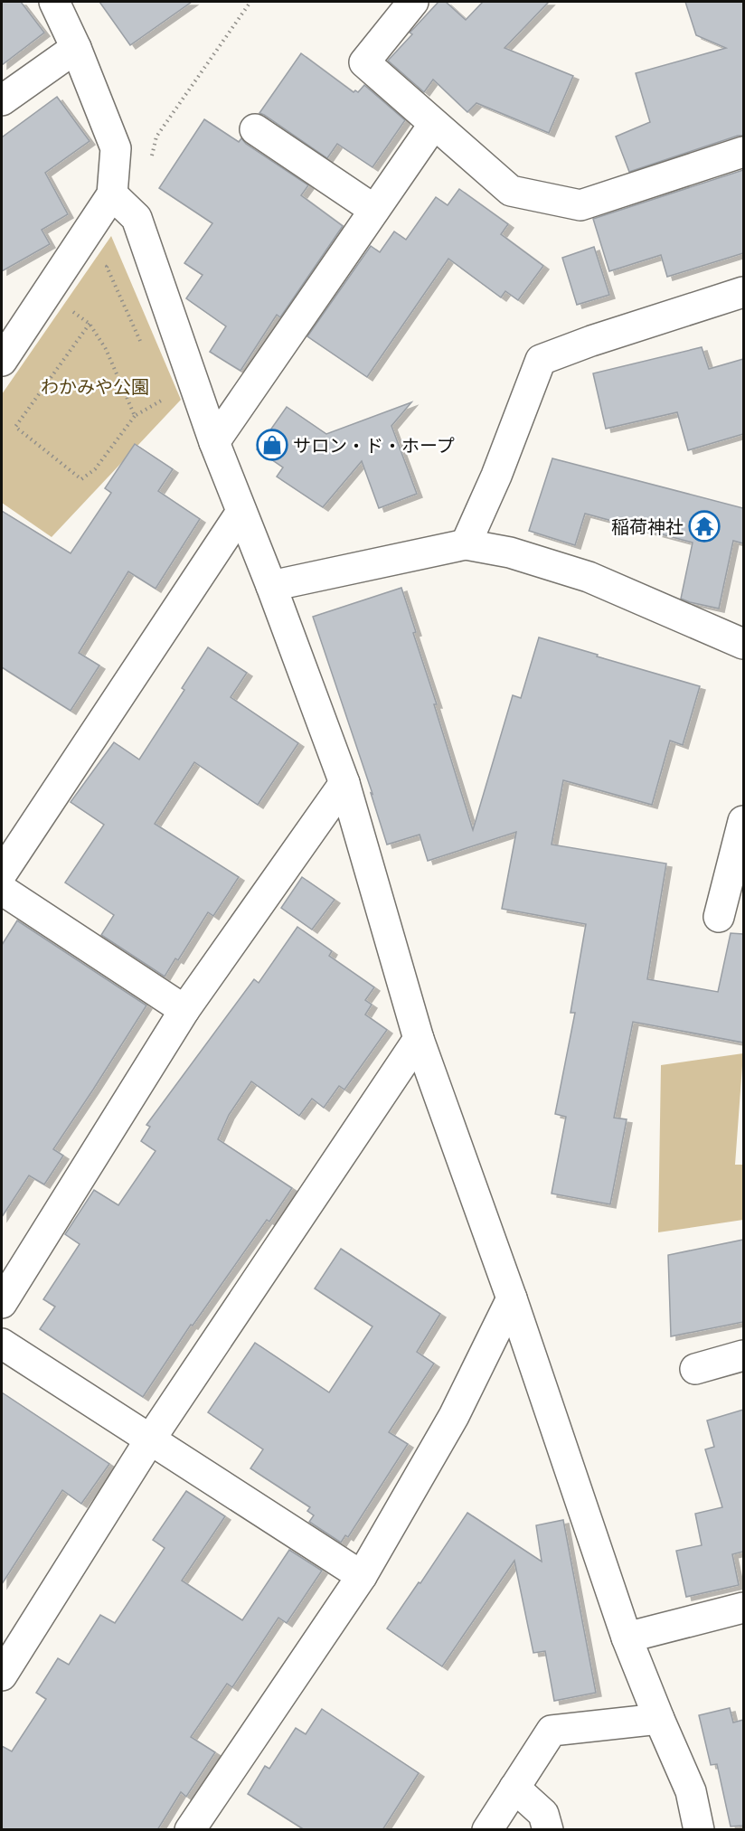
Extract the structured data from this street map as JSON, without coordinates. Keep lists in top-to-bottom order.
{
  "parks": ["わかみや公園"],
  "places": {
    "shop": ["サロン・ド・ホープ"],
    "temple": ["稲荷神社"]
  }
}
